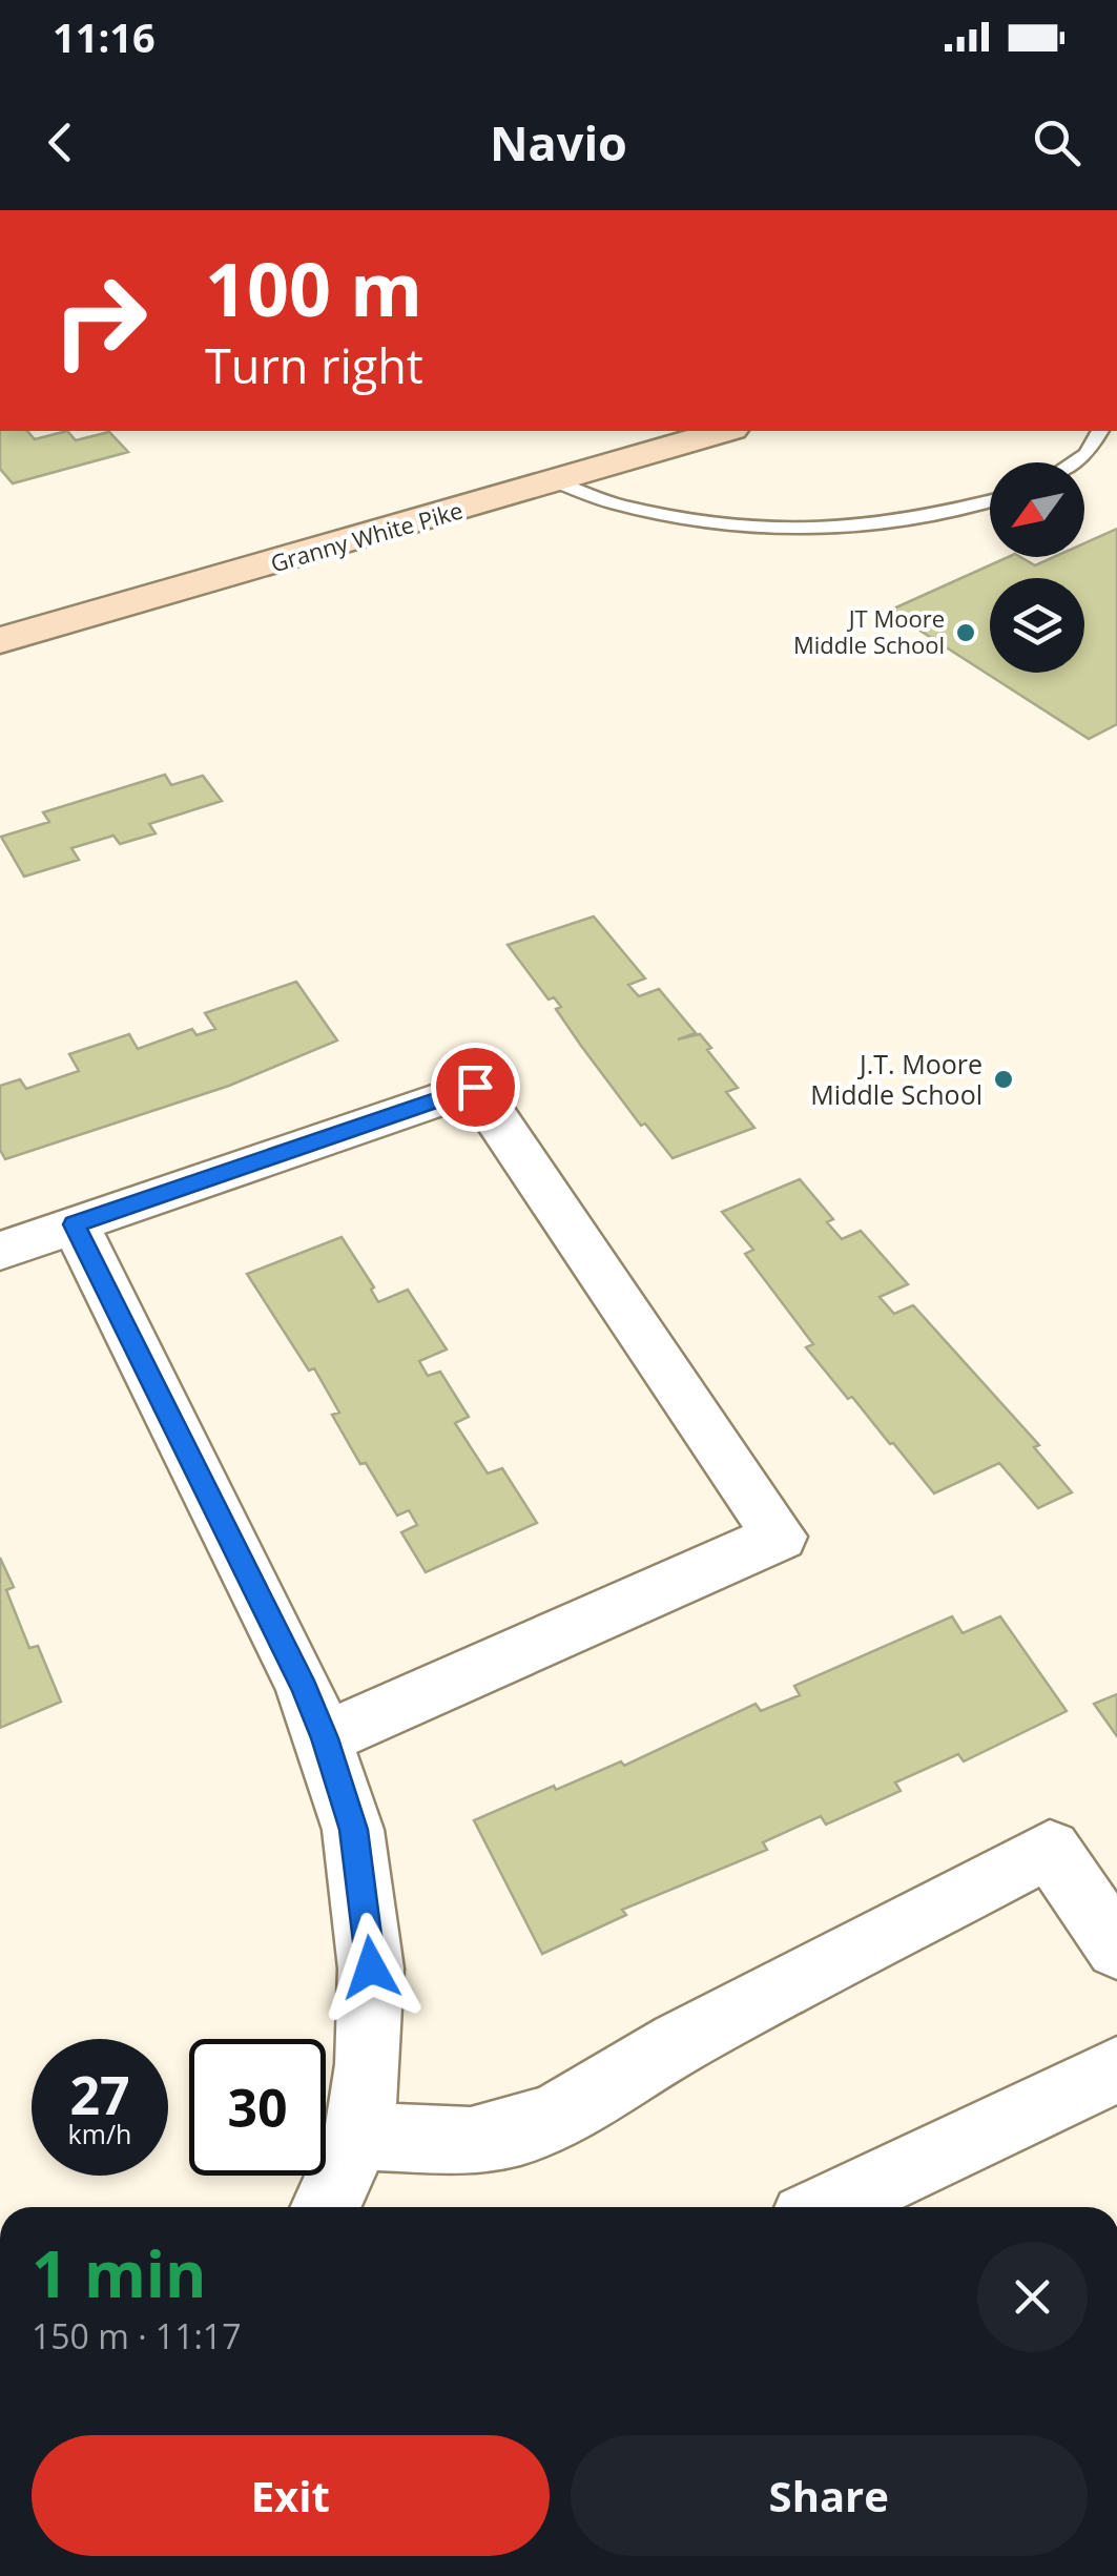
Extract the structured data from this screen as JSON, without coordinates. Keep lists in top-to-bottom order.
{
  "streets": {
    "main road": ["Granny White Pike"]
  },
  "places": ["JT Moore Middle School", "J.T. Moore Middle School"],
  "north": "bottom left",
  "page": {
    "status": "11:16",
    "header": "Navio",
    "turn": ["100 m", "Turn right"],
    "speed": "27 km/h",
    "limit": "30",
    "heading": ["1 min", "150 m · 11:17"],
    "buttons": ["Exit", "Share"]
  }
}
